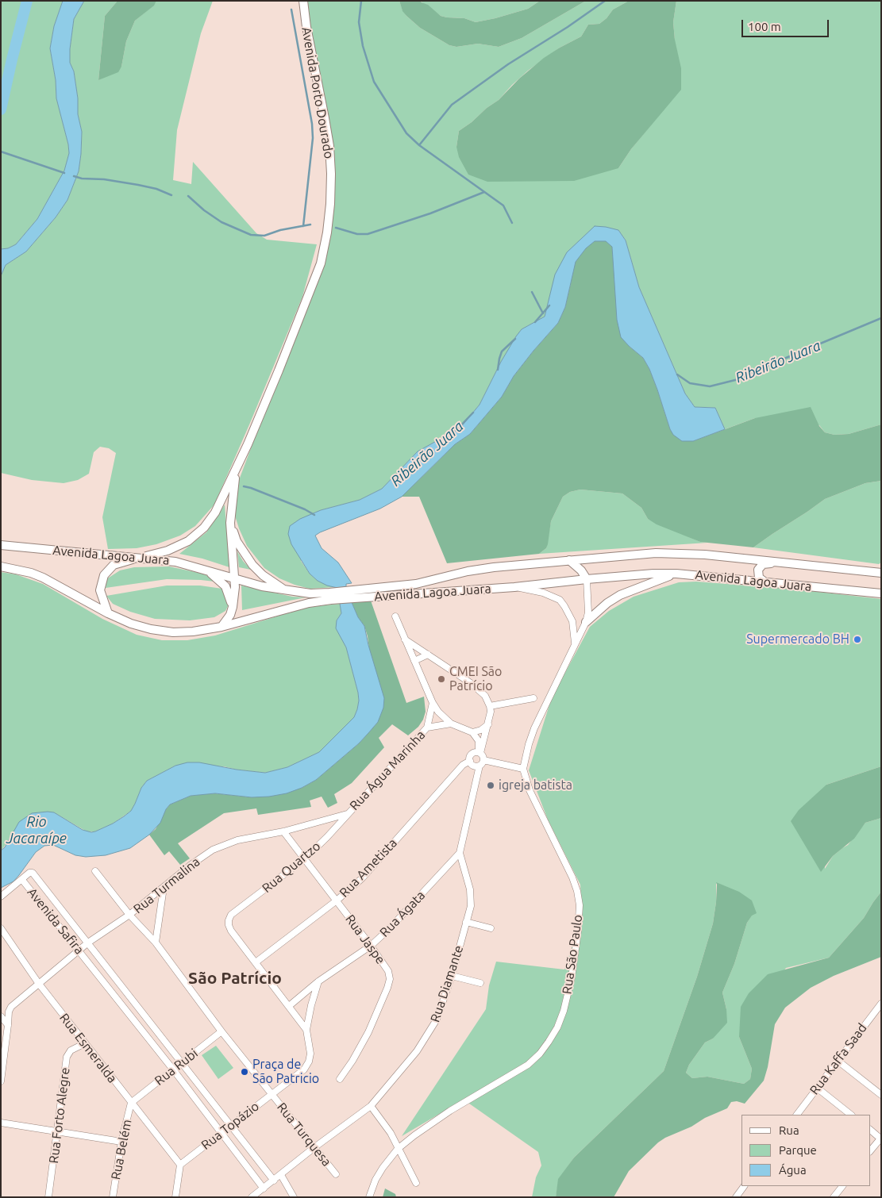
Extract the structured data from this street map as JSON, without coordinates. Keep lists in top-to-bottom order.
{
  "streets": {
    "main road": ["Avenida Porto Dourado", "Avenida Lagoa Juara"],
    "street": [
      "Rua Água Marinha",
      "Rua Quartzo",
      "Rua Ametista",
      "Rua Turmalina",
      "Rua Ágata",
      "Avenida Safira",
      "Rua Jaspe",
      "Rua São Paulo",
      "Rua Diamante",
      "Rua Esmeralda",
      "Rua Kaffa Saad",
      "Rua Rubi",
      "Rua Forto Alegre",
      "Rua Topázio",
      "Rua Turquesa",
      "Rua Belém"
    ]
  },
  "crossings": [
    ["Avenida Lagoa Juara", "Rua São Paulo"],
    ["Rua Água Marinha", "Rua Quartzo"],
    ["Rua Água Marinha", "Rua Turmalina"],
    ["Rua Quartzo", "Rua Ametista"],
    ["Rua Quartzo", "Rua Turmalina"],
    ["Rua Quartzo", "Rua Jaspe"],
    ["Rua Ametista", "Rua Jaspe"],
    ["Rua Ametista", "Rua Diamante"],
    ["Rua Turmalina", "Avenida Safira"],
    ["Rua Turmalina", "Rua Jaspe"],
    ["Rua Turmalina", "Rua Esmeralda"],
    ["Rua Turmalina", "Rua Turquesa"],
    ["Rua Ágata", "Rua Jaspe"],
    ["Rua Ágata", "Rua Diamante"],
    ["Avenida Safira", "Rua Diamante"],
    ["Avenida Safira", "Rua Rubi"],
    ["Avenida Safira", "Rua Topázio"],
    ["Rua Diamante", "Rua Turquesa"],
    ["Rua Esmeralda", "Rua Rubi"],
    ["Rua Esmeralda", "Rua Forto Alegre"],
    ["Rua Esmeralda", "Rua Topázio"],
    ["Rua Esmeralda", "Rua Belém"],
    ["Rua Rubi", "Rua Turquesa"],
    ["Rua Rubi", "Rua Belém"],
    ["Rua Topázio", "Rua Turquesa"]
  ],
  "districts": ["São Patrício"],
  "water": ["Ribeirão Juara", "Rio Jacaraípe"],
  "places": [
    "Supermercado BH",
    "CMEI São Patrício",
    "igreja batista",
    "Praça de São Patricio"
  ],
  "legend": ["Rua", "Parque", "Água"],
  "scale_bar": "100 m"
}
